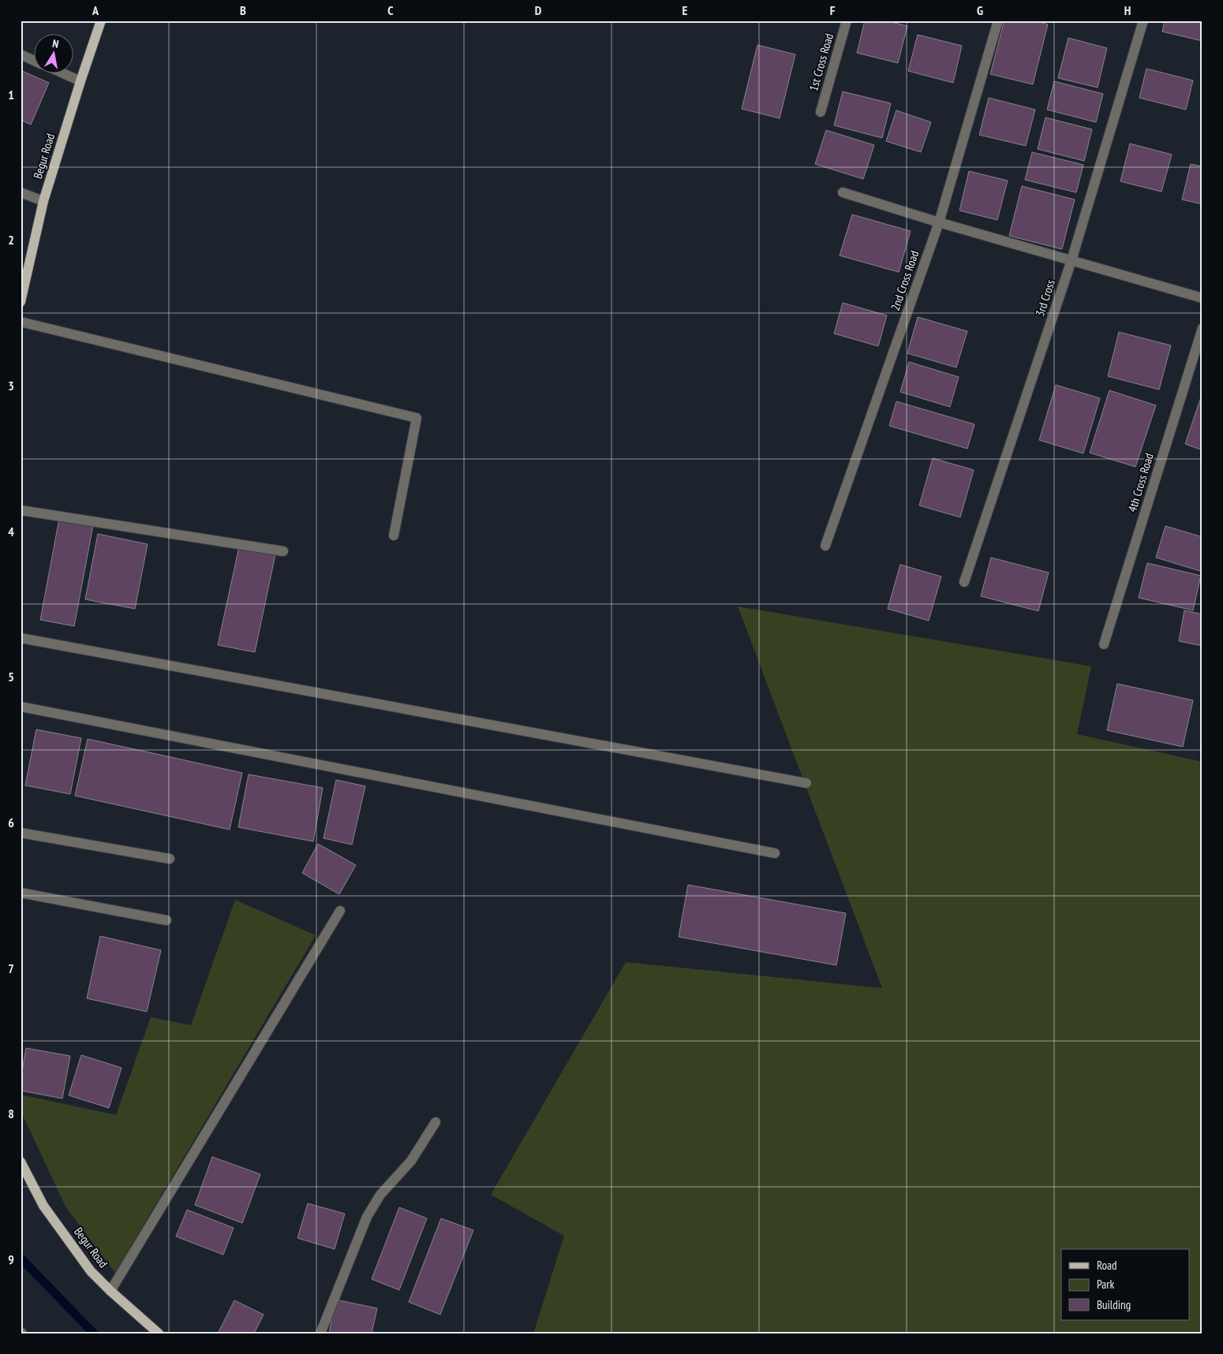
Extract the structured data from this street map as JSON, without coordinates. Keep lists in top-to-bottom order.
{
  "streets": {
    "main road": ["Begur Road"],
    "street": [
      "1st Cross Road",
      "2nd Cross Road",
      "3rd Cross",
      "4th Cross Road"
    ]
  },
  "legend": ["Road", "Park", "Building"],
  "north": "top",
  "grid": {
    "columns": [
      "A",
      "B",
      "C",
      "D",
      "E",
      "F",
      "G",
      "H"
    ],
    "rows": [
      "1",
      "2",
      "3",
      "4",
      "5",
      "6",
      "7",
      "8",
      "9"
    ]
  }
}
